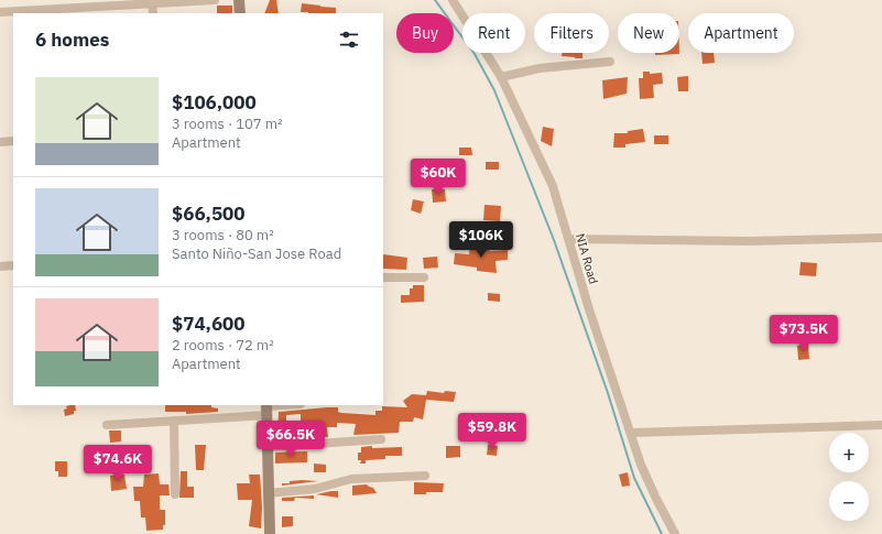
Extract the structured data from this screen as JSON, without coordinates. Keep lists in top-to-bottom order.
{
  "streets": {
    "street": ["NIA Road"]
  },
  "page": {
    "chip": [
      "Buy",
      "Rent",
      "Filters",
      "New",
      "Apartment"
    ],
    "heading": "6 homes",
    "list": [
      {
        "name": "$106,000",
        "note": "3 rooms · 107 m² · Apartment"
      },
      {
        "name": "$66,500",
        "note": "3 rooms · 80 m² · Santo Niño-San Jose Road"
      },
      {
        "name": "$74,600",
        "note": "2 rooms · 72 m² · Apartment"
      }
    ],
    "price": [
      "$60K",
      "$106K",
      "$73.5K",
      "$59.8K",
      "$66.5K",
      "$74.6K"
    ],
    "map_buttons": ["+", "−"]
  }
}
